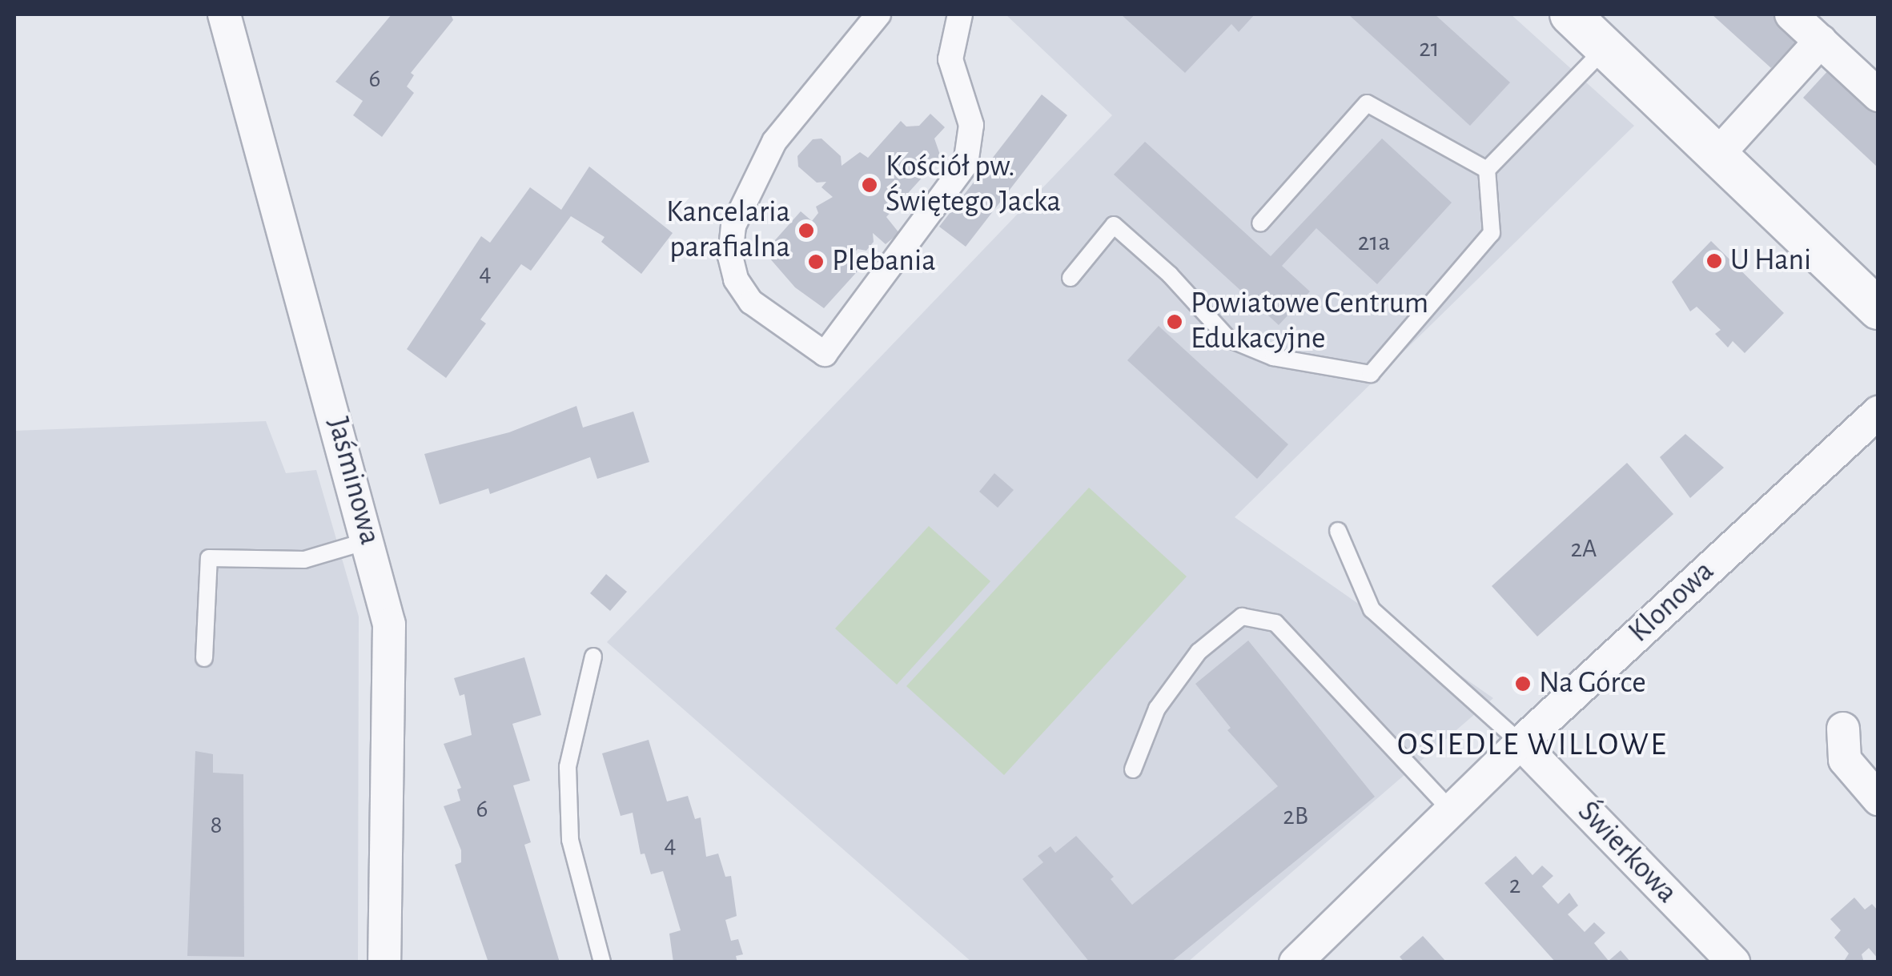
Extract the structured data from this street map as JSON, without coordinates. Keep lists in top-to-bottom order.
{
  "streets": {
    "street": ["Jaśminowa", "Klonowa", "Świerkowa"]
  },
  "crossings": [
    ["Klonowa", "Świerkowa"]
  ],
  "districts": ["OSIEDLE WILLOWE"],
  "places": [
    "Kościół pw. Świętego Jacka",
    "Kancelaria parafialna",
    "U Hani",
    "Plebania",
    "Powiatowe Centrum Edukacyjne",
    "Na Górce"
  ],
  "house_numbers": [
    "21",
    "6",
    "21a",
    "4",
    "2A",
    "6",
    "2B",
    "8",
    "4",
    "2"
  ]
}
